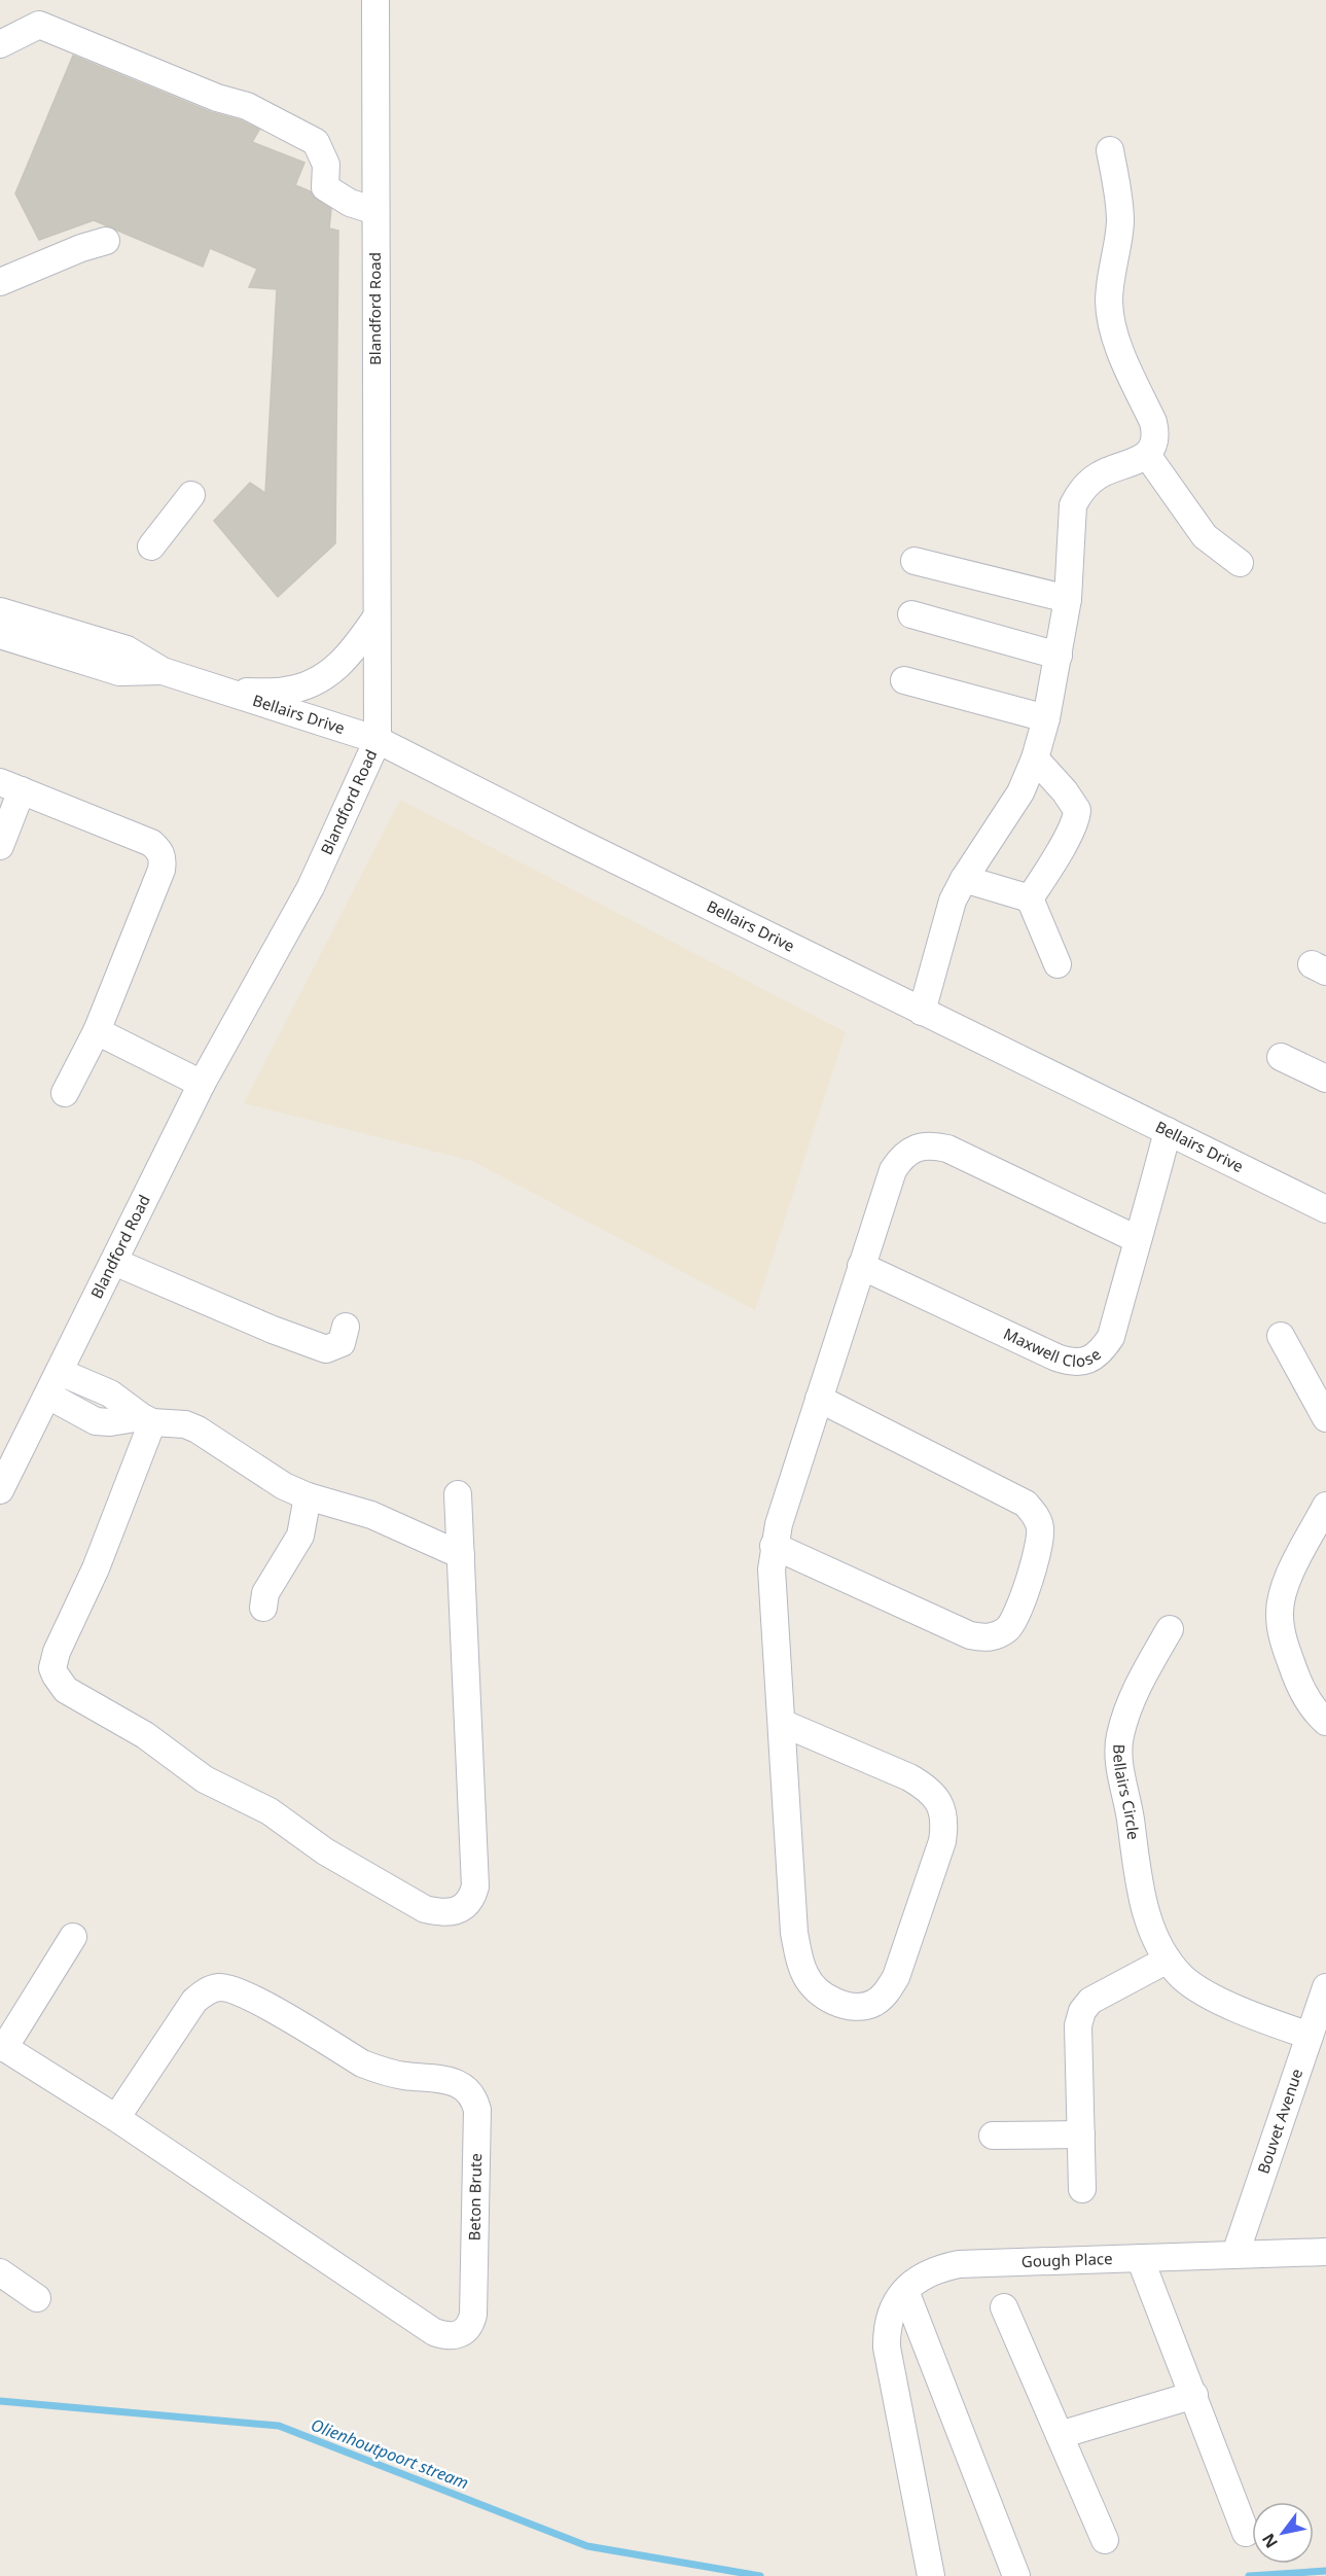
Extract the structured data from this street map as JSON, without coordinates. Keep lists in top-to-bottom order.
{
  "streets": {
    "street": [
      "Blandford Road",
      "Bellairs Drive",
      "Maxwell Close",
      "Bellairs Circle",
      "Bouvet Avenue",
      "Beton Brute",
      "Gough Place"
    ]
  },
  "crossings": [
    ["Blandford Road", "Bellairs Drive"],
    ["Bellairs Drive", "Maxwell Close"],
    ["Bellairs Circle", "Bouvet Avenue"],
    ["Bouvet Avenue", "Gough Place"]
  ],
  "water": ["Olienhoutpoort stream"],
  "north": "bottom left"
}
